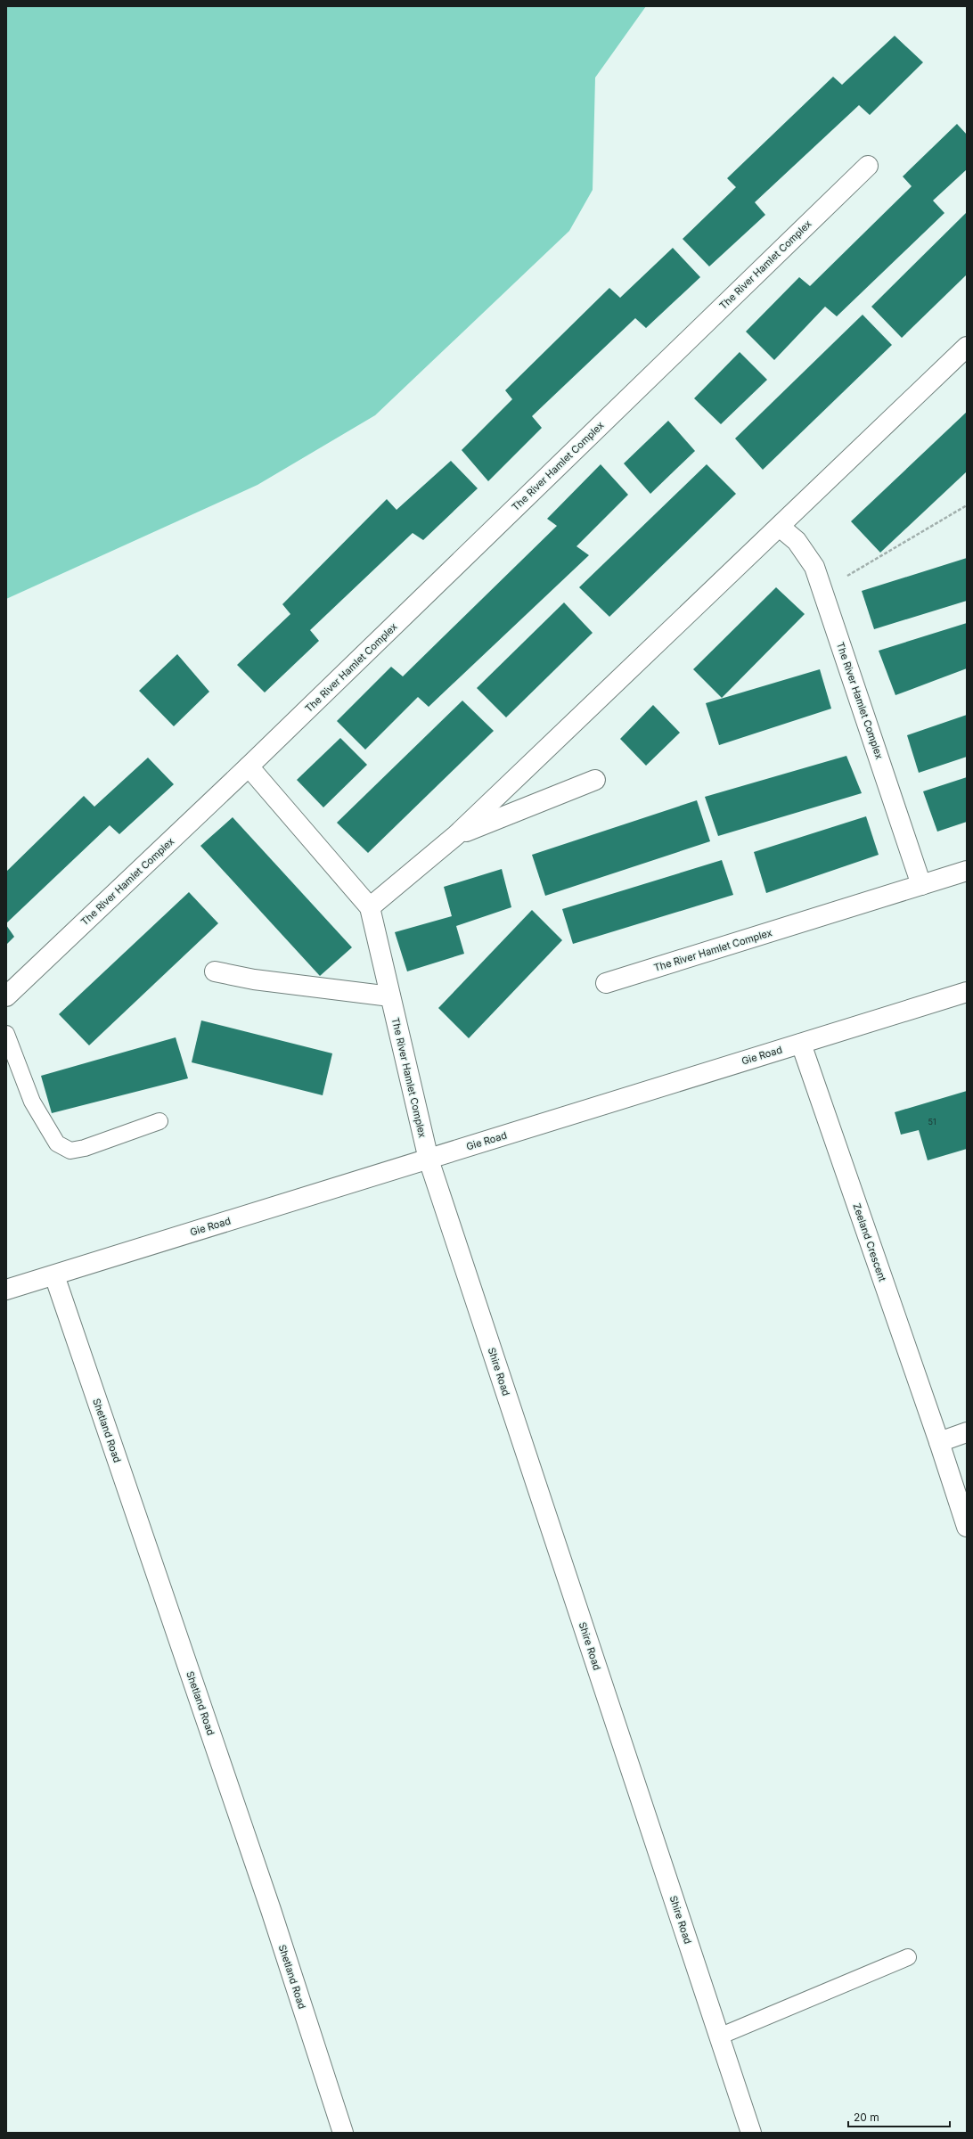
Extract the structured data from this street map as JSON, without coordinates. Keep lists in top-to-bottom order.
{
  "streets": {
    "street": [
      "The River Hamlet Complex",
      "Gie Road",
      "Zeeland Crescent",
      "Shire Road",
      "Shetland Road"
    ]
  },
  "crossings": [
    ["The River Hamlet Complex", "Gie Road"],
    ["The River Hamlet Complex", "Shire Road"],
    ["Gie Road", "Zeeland Crescent"],
    ["Gie Road", "Shire Road"],
    ["Gie Road", "Shetland Road"]
  ],
  "house_numbers": ["51"],
  "scale_bar": "20 m"
}
